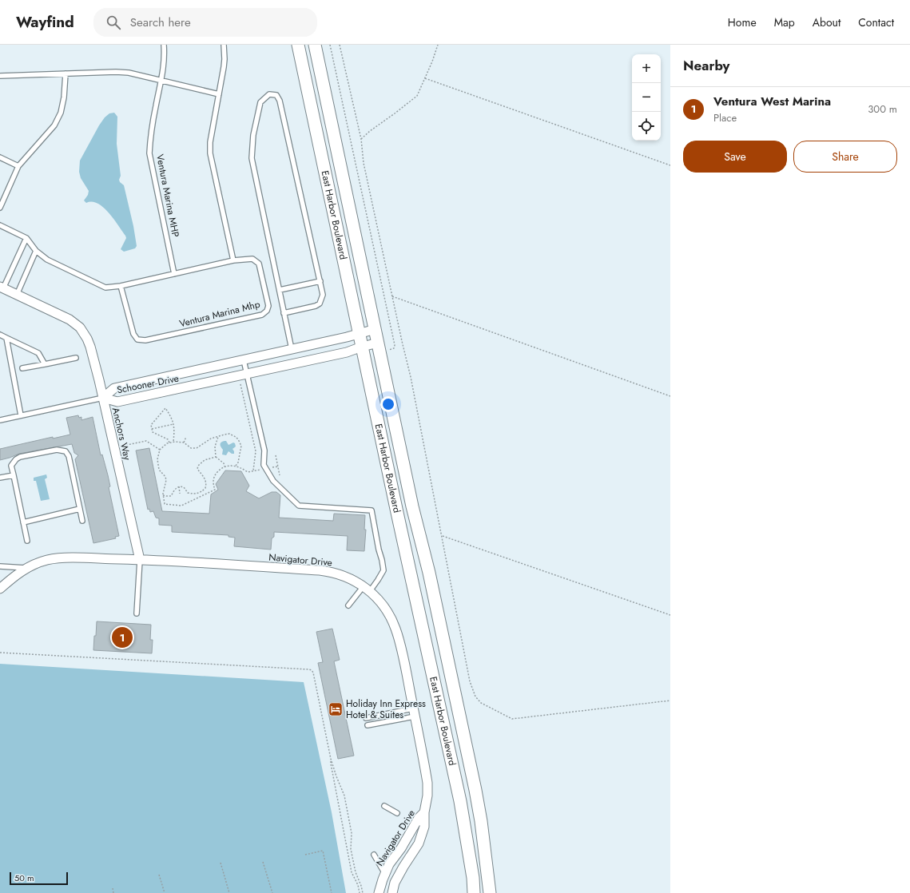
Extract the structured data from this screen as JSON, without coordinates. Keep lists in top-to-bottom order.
{
  "streets": {
    "main road": ["East Harbor Boulevard"],
    "street": ["Schooner Drive", "Anchors Way", "Navigator Drive"],
    "lane": ["Ventura Marina MHP", "Ventura Marina Mhp"]
  },
  "crossings": [
    ["Ventura Marina MHP", "Ventura Marina Mhp"],
    ["East Harbor Boulevard", "Schooner Drive"],
    ["Schooner Drive", "Anchors Way"],
    ["Anchors Way", "Navigator Drive"]
  ],
  "places": {
    "hotel": ["Holiday Inn Express Hotel & Suites"]
  },
  "scale_bar": "50 m",
  "page": {
    "header": "Wayfind",
    "search": "Search here",
    "nav": [
      "Home",
      "Map",
      "About",
      "Contact"
    ],
    "heading": "Nearby",
    "map_buttons": ["+", "−"],
    "list": [
      {
        "mark": "1",
        "name": "Ventura West Marina",
        "note": "Place",
        "value": "300 m"
      }
    ],
    "buttons": ["Save", "Share"],
    "pins": "1",
    "scale": "50 m"
  }
}
